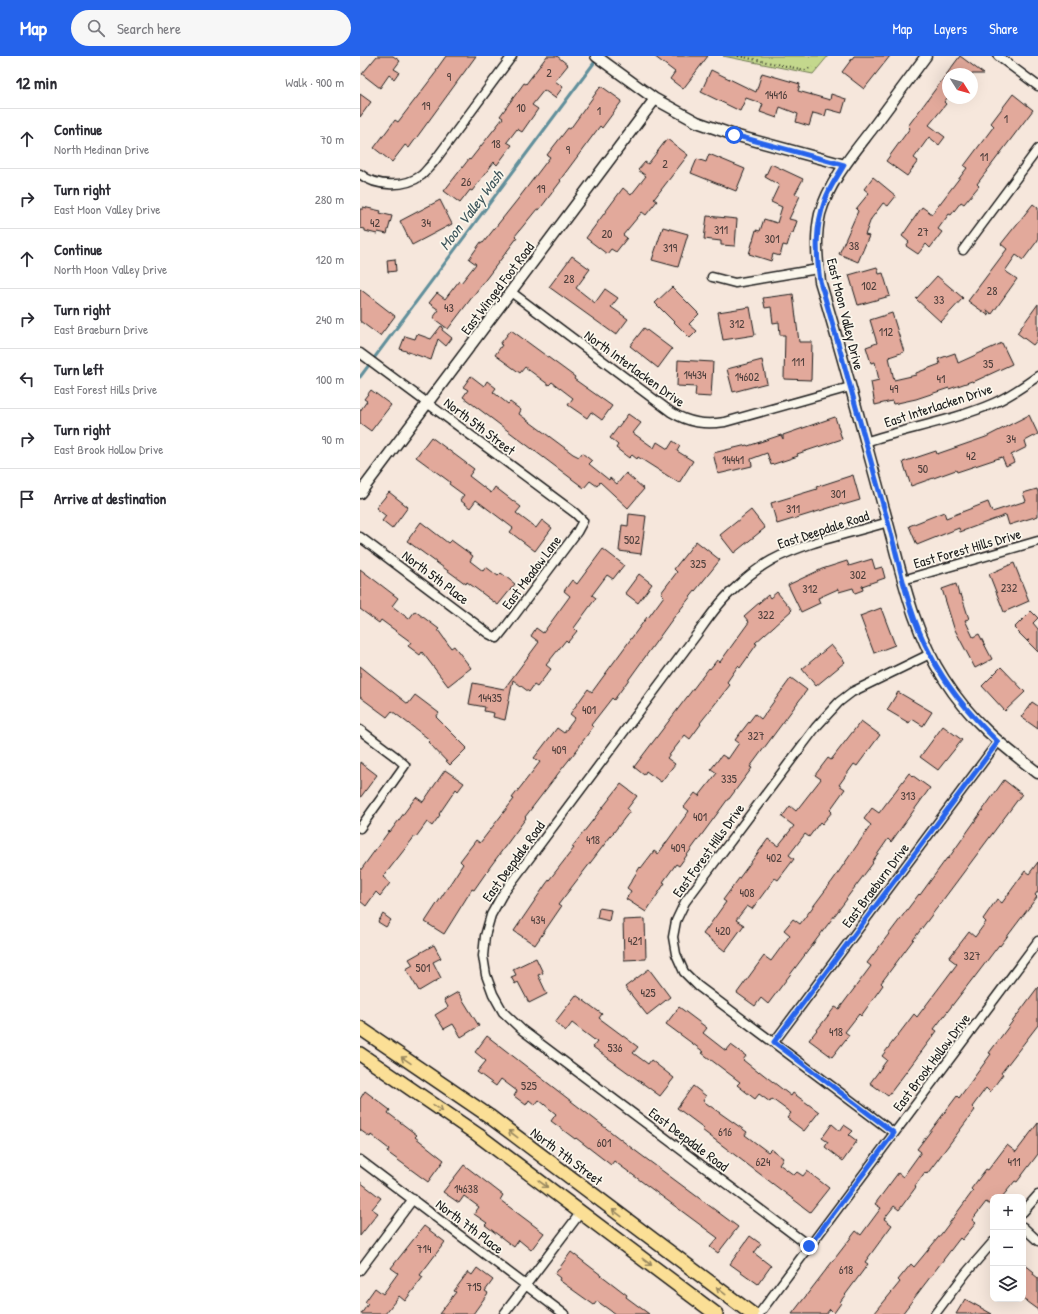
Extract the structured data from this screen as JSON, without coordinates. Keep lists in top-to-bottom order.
{
  "streets": {
    "main road": ["North 7th Street"],
    "street": [
      "East Winged Foot Road",
      "East Moon Valley Drive",
      "North Interlacken Drive",
      "East Interlacken Drive",
      "North 5th Street",
      "East Deepdale Road",
      "East Forest Hills Drive",
      "East Meadow Lane",
      "North 5th Place",
      "East Braeburn Drive",
      "East Brook Hollow Drive",
      "North 7th Place"
    ]
  },
  "crossings": [
    ["East Winged Foot Road", "North Interlacken Drive"],
    ["East Winged Foot Road", "North 5th Street"],
    ["East Moon Valley Drive", "North Interlacken Drive"],
    ["East Moon Valley Drive", "East Interlacken Drive"],
    ["East Moon Valley Drive", "East Deepdale Road"],
    ["East Moon Valley Drive", "East Forest Hills Drive"],
    ["East Moon Valley Drive", "East Braeburn Drive"],
    ["North 5th Street", "East Meadow Lane"],
    ["East Deepdale Road", "East Brook Hollow Drive"],
    ["East Forest Hills Drive", "East Braeburn Drive"],
    ["East Forest Hills Drive", "East Brook Hollow Drive"],
    ["East Meadow Lane", "North 5th Place"]
  ],
  "water": ["Moon Valley Wash"],
  "house_numbers": [
    "2",
    "9",
    "14416",
    "19",
    "10",
    "1",
    "1",
    "18",
    "9",
    "11",
    "2",
    "26",
    "19",
    "42",
    "34",
    "311",
    "27",
    "20",
    "301",
    "38",
    "319",
    "28",
    "102",
    "28",
    "33",
    "43",
    "312",
    "112",
    "111",
    "35",
    "14434",
    "14602",
    "41",
    "49",
    "34",
    "42",
    "14441",
    "50",
    "301",
    "311",
    "502",
    "325",
    "302",
    "232",
    "312",
    "322",
    "14435",
    "401",
    "327",
    "409",
    "335",
    "313",
    "401",
    "418",
    "409",
    "402",
    "408",
    "434",
    "420",
    "421",
    "327",
    "501",
    "425",
    "418",
    "536",
    "525",
    "616",
    "601",
    "624",
    "411",
    "14638",
    "714",
    "618",
    "715"
  ],
  "north": "bottom right",
  "page": {
    "header": "Map",
    "search": "Search here",
    "nav": ["Map", "Layers", "Share"],
    "heading": ["12 min", "Walk · 900 m"],
    "list": [
      ["Continue", "North Medinan Drive", "70 m"],
      ["Turn right", "East Moon Valley Drive", "280 m"],
      ["Continue", "North Moon Valley Drive", "120 m"],
      ["Turn right", "East Braeburn Drive", "240 m"],
      ["Turn left", "East Forest Hills Drive", "100 m"],
      ["Turn right", "East Brook Hollow Drive", "90 m"],
      "Arrive at destination"
    ],
    "map_buttons": ["+", "−"]
  }
}
